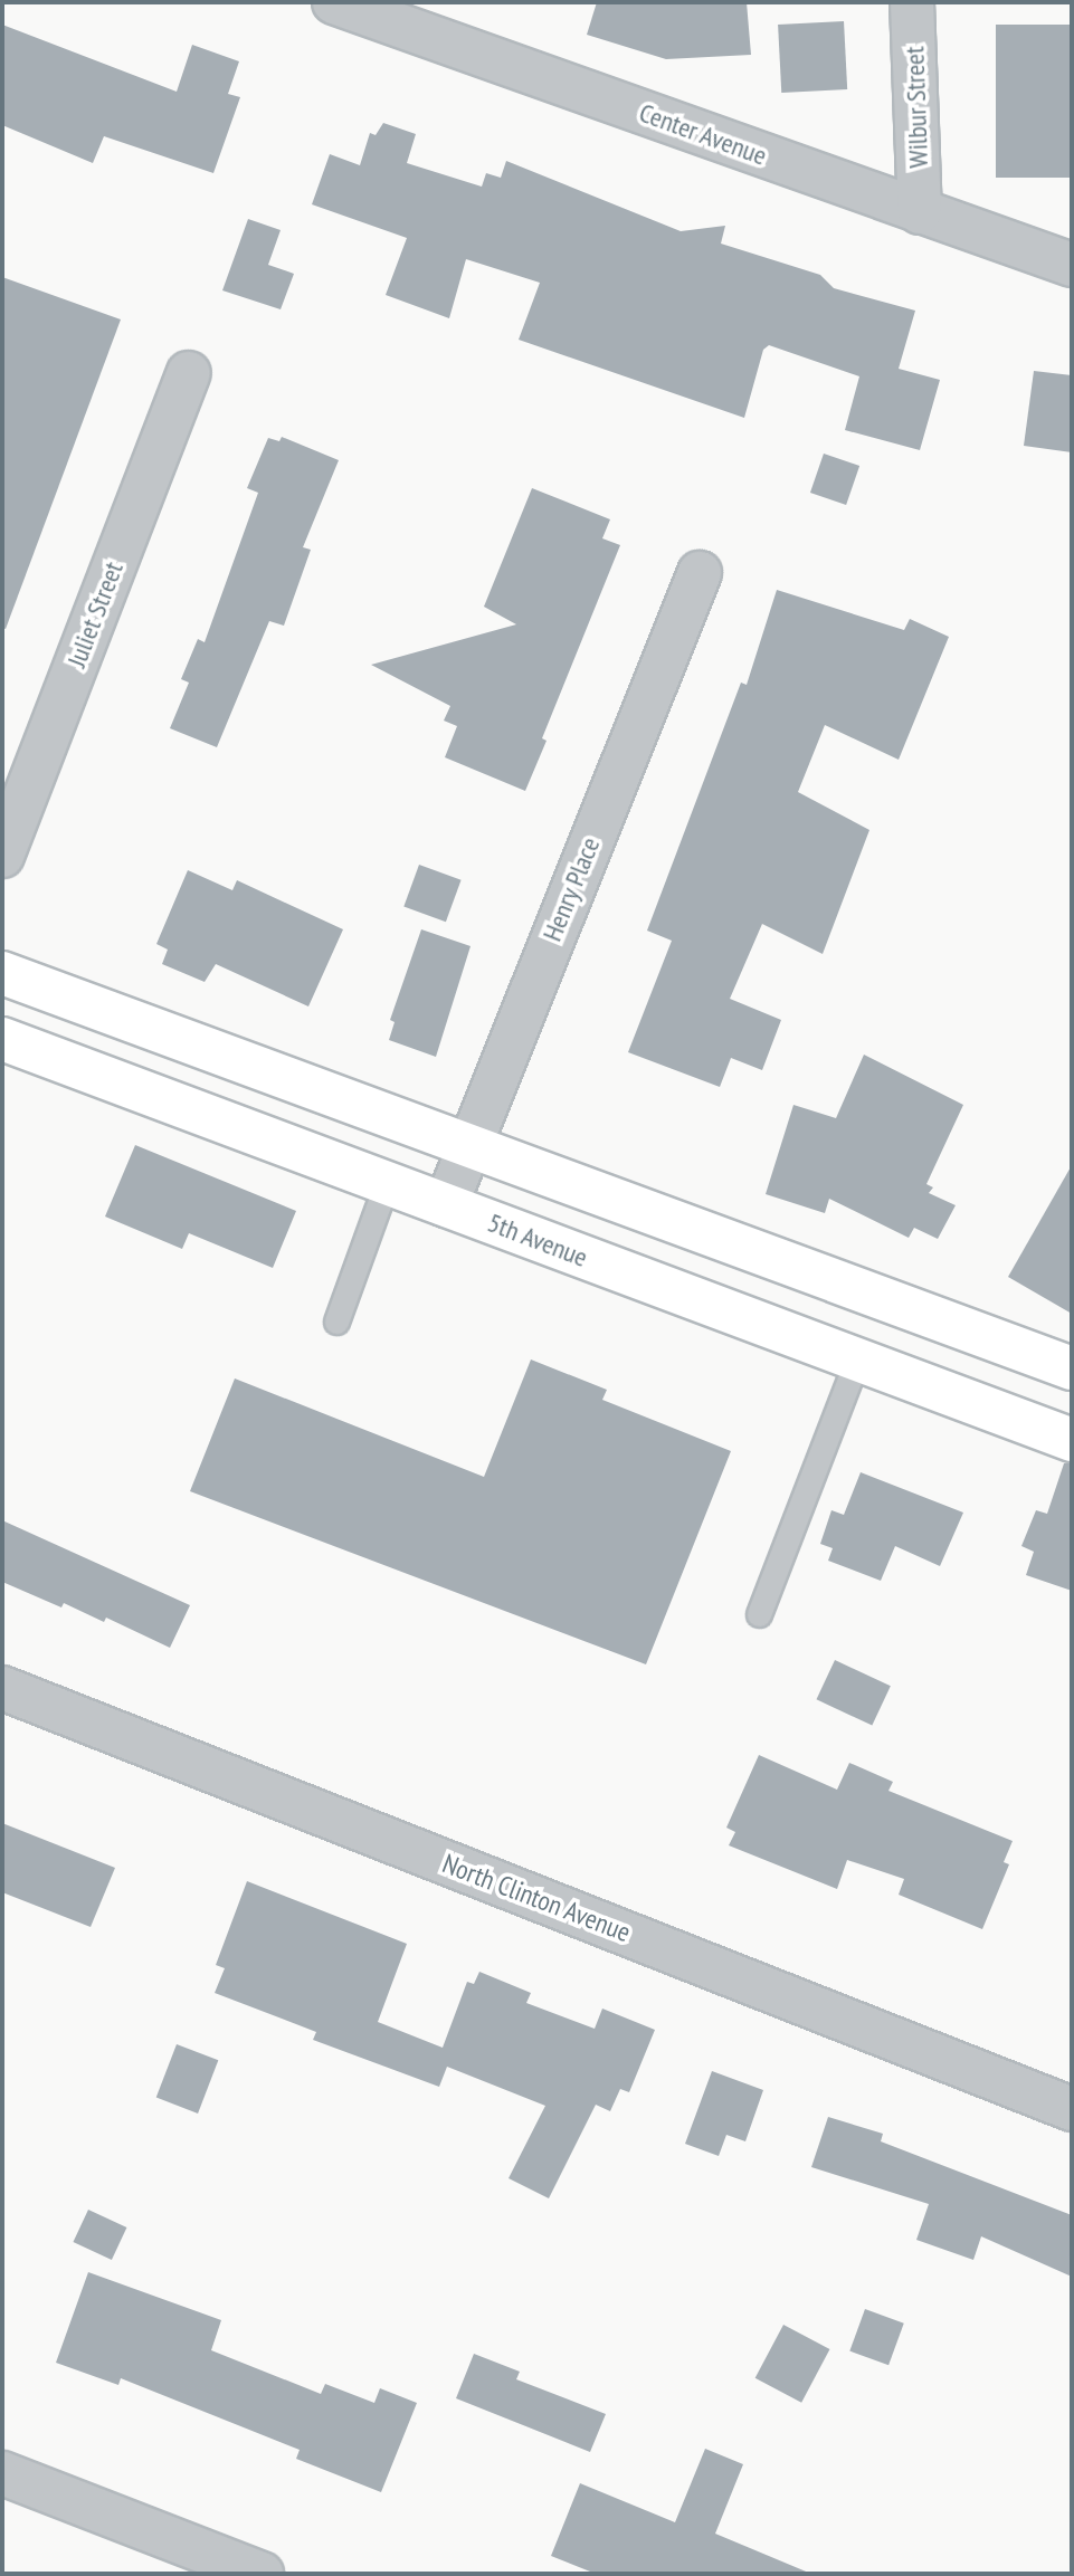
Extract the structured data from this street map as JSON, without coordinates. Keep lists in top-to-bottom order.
{
  "streets": {
    "main road": ["5th Avenue"],
    "street": [
      "Wilbur Street",
      "Center Avenue",
      "Juliet Street",
      "Henry Place",
      "North Clinton Avenue"
    ]
  },
  "crossings": [
    ["Wilbur Street", "Center Avenue"],
    ["Henry Place", "5th Avenue"]
  ]
}
